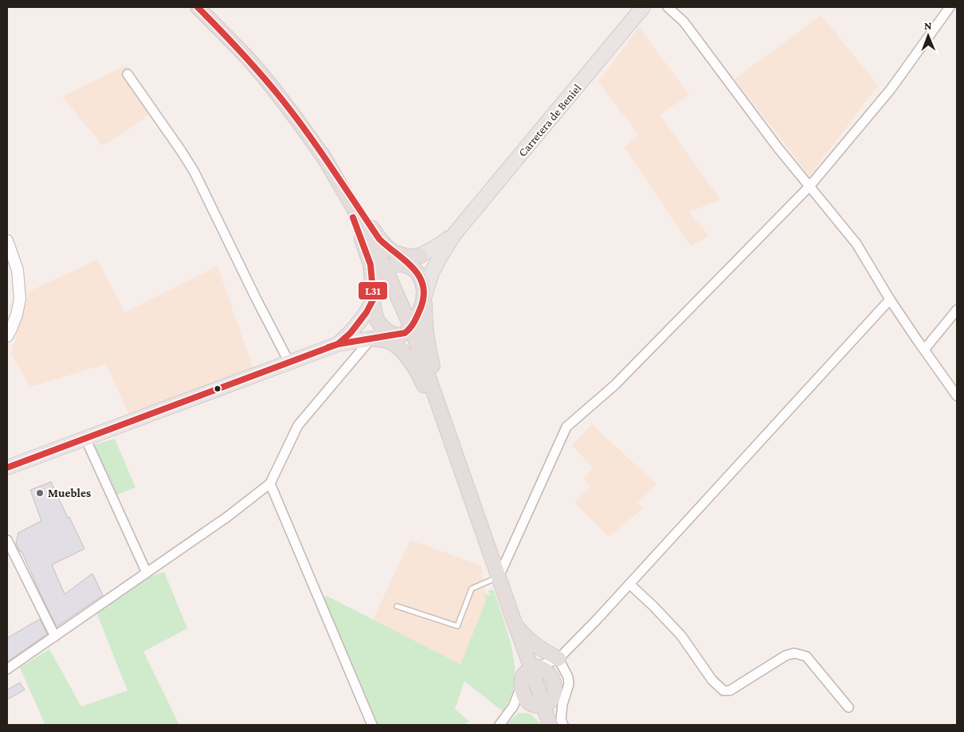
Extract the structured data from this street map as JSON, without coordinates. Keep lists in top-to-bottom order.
{
  "streets": {
    "main road": ["Carretera de Beniel"]
  },
  "places": ["Muebles"],
  "lines": ["transit line L31"],
  "north": "top"
}
